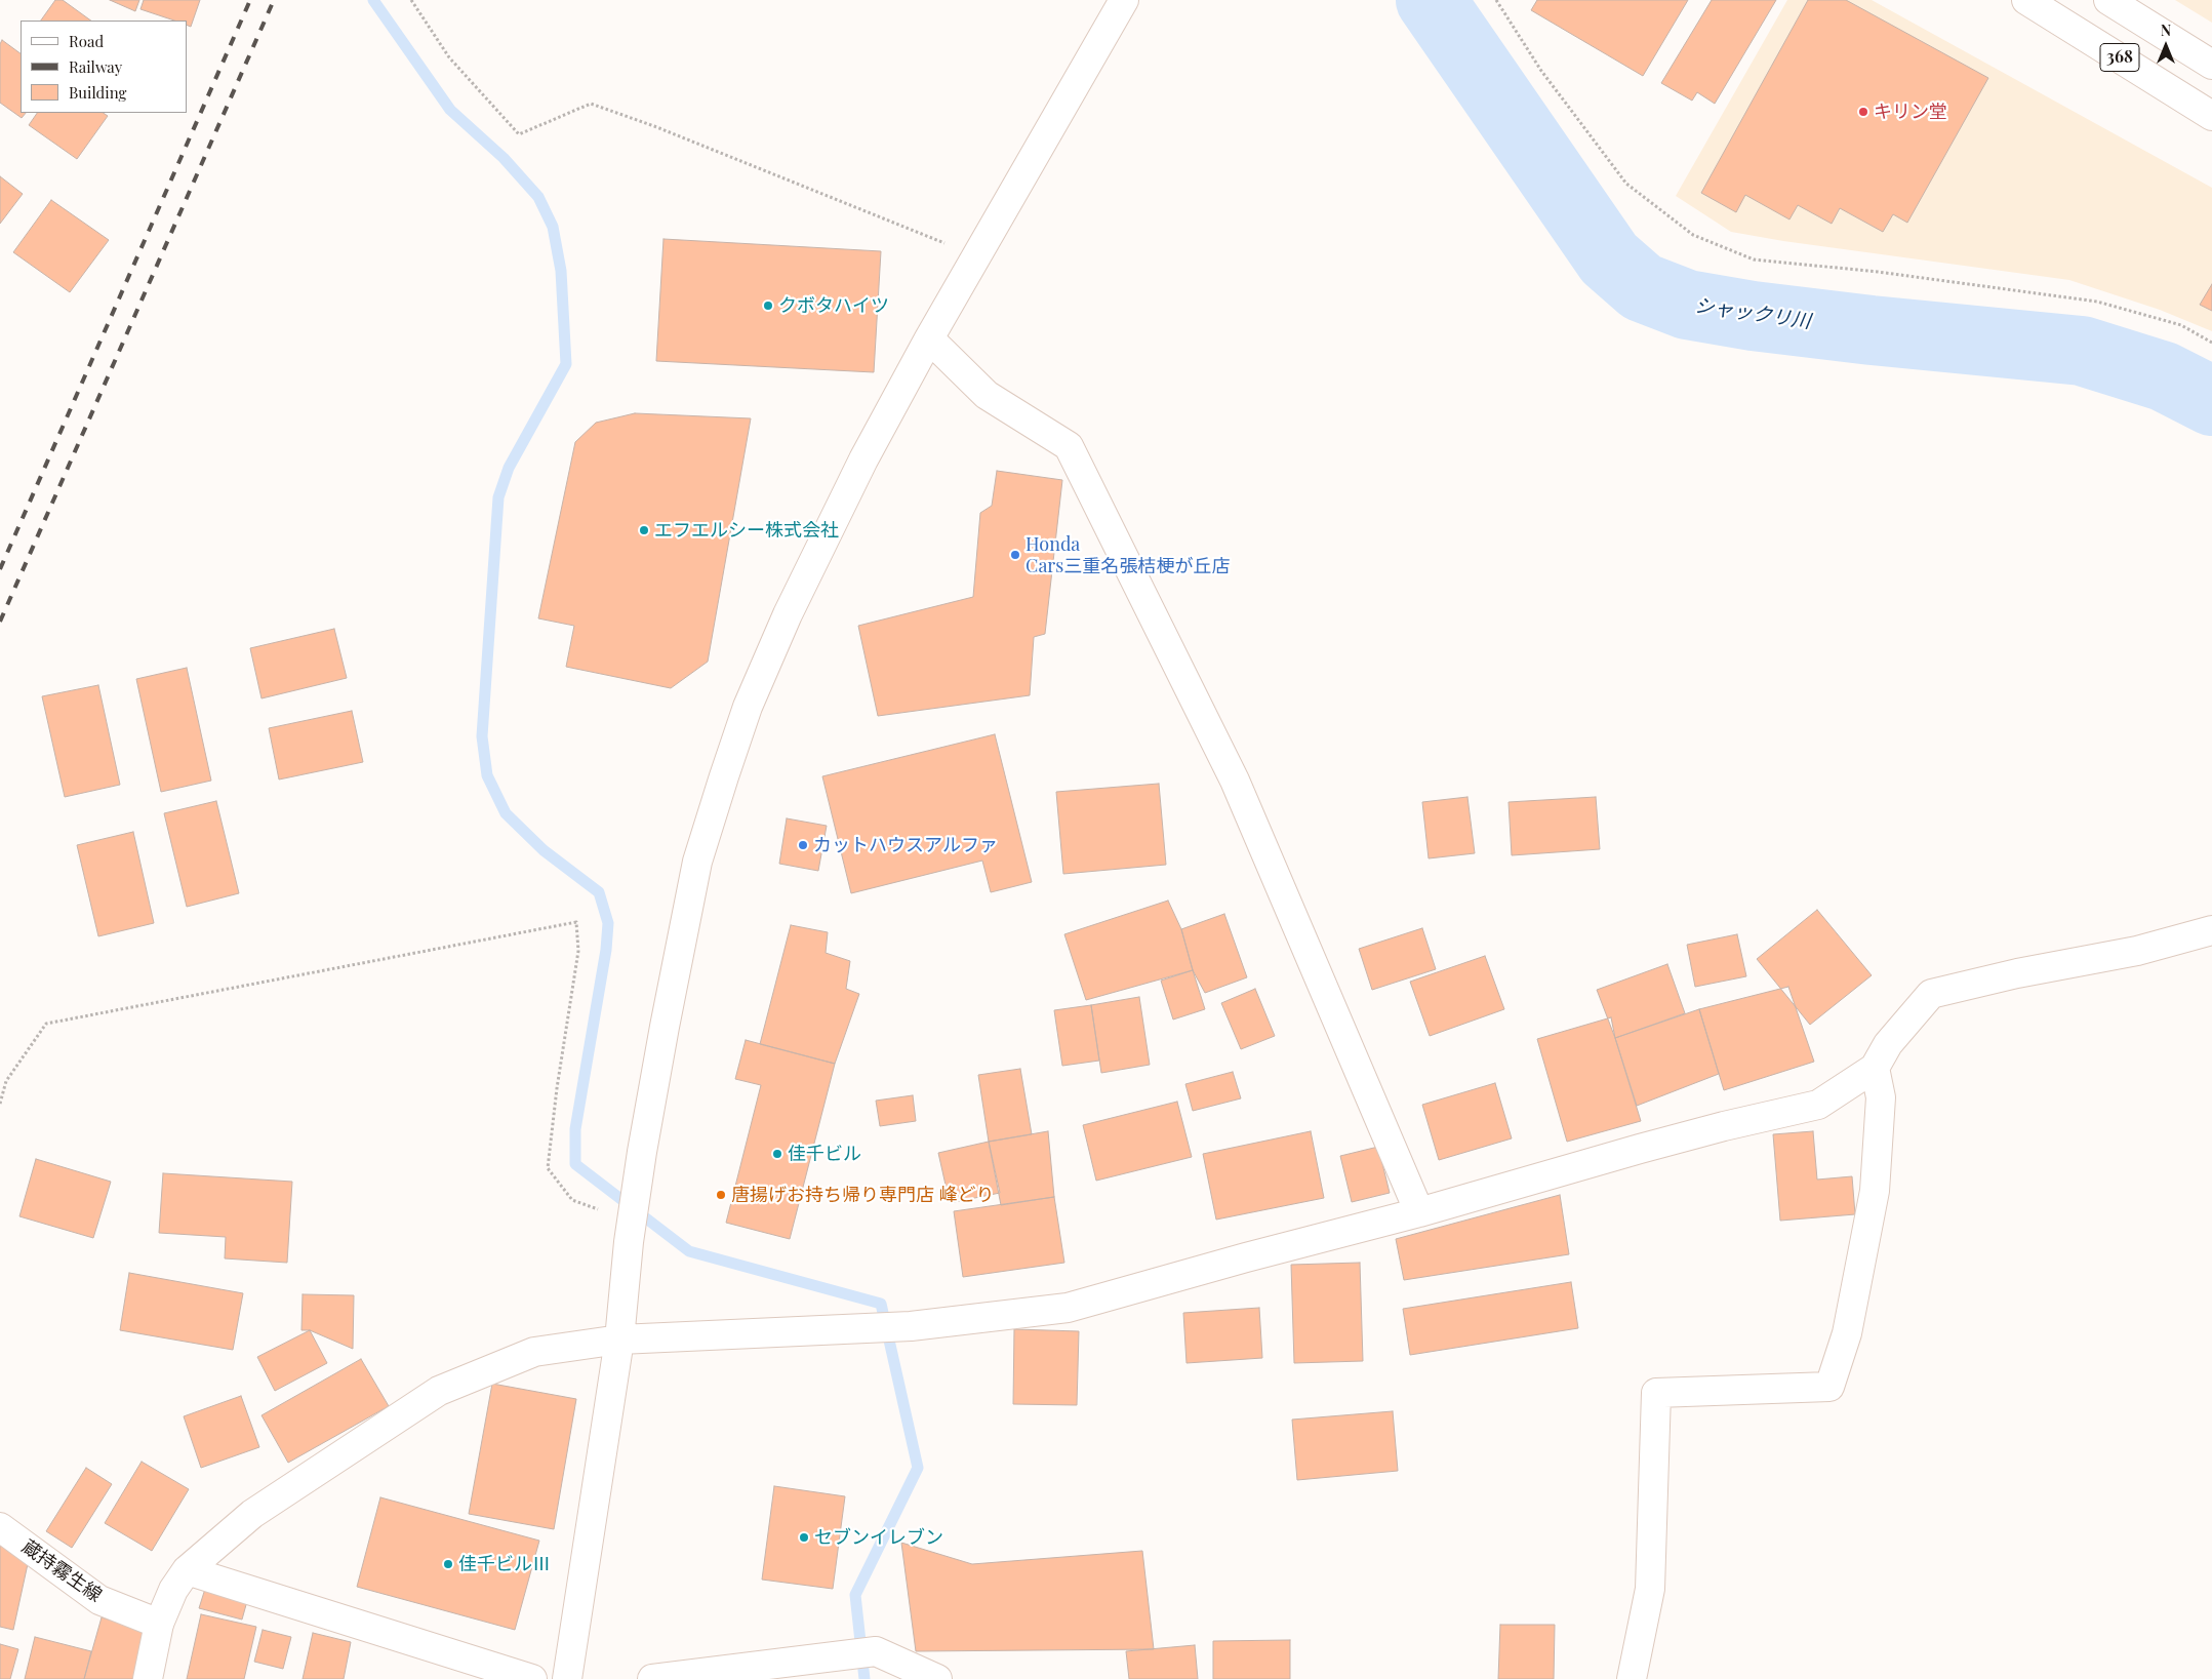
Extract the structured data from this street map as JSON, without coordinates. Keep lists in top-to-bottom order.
{
  "streets": {
    "main road": ["368", "蔵持霧生線"]
  },
  "water": ["シャックリ川"],
  "places": [
    "キリン堂",
    "クボタハイツ",
    "エフエルシー株式会社",
    "Honda Cars三重名張桔梗が丘店",
    "カットハウスアルファ",
    "佳千ビル",
    "唐揚げお持ち帰り専門店 峰どり",
    "セブンイレブン",
    "佳千ビルⅢ"
  ],
  "legend": ["Road", "Railway", "Building"],
  "north": "top"
}
